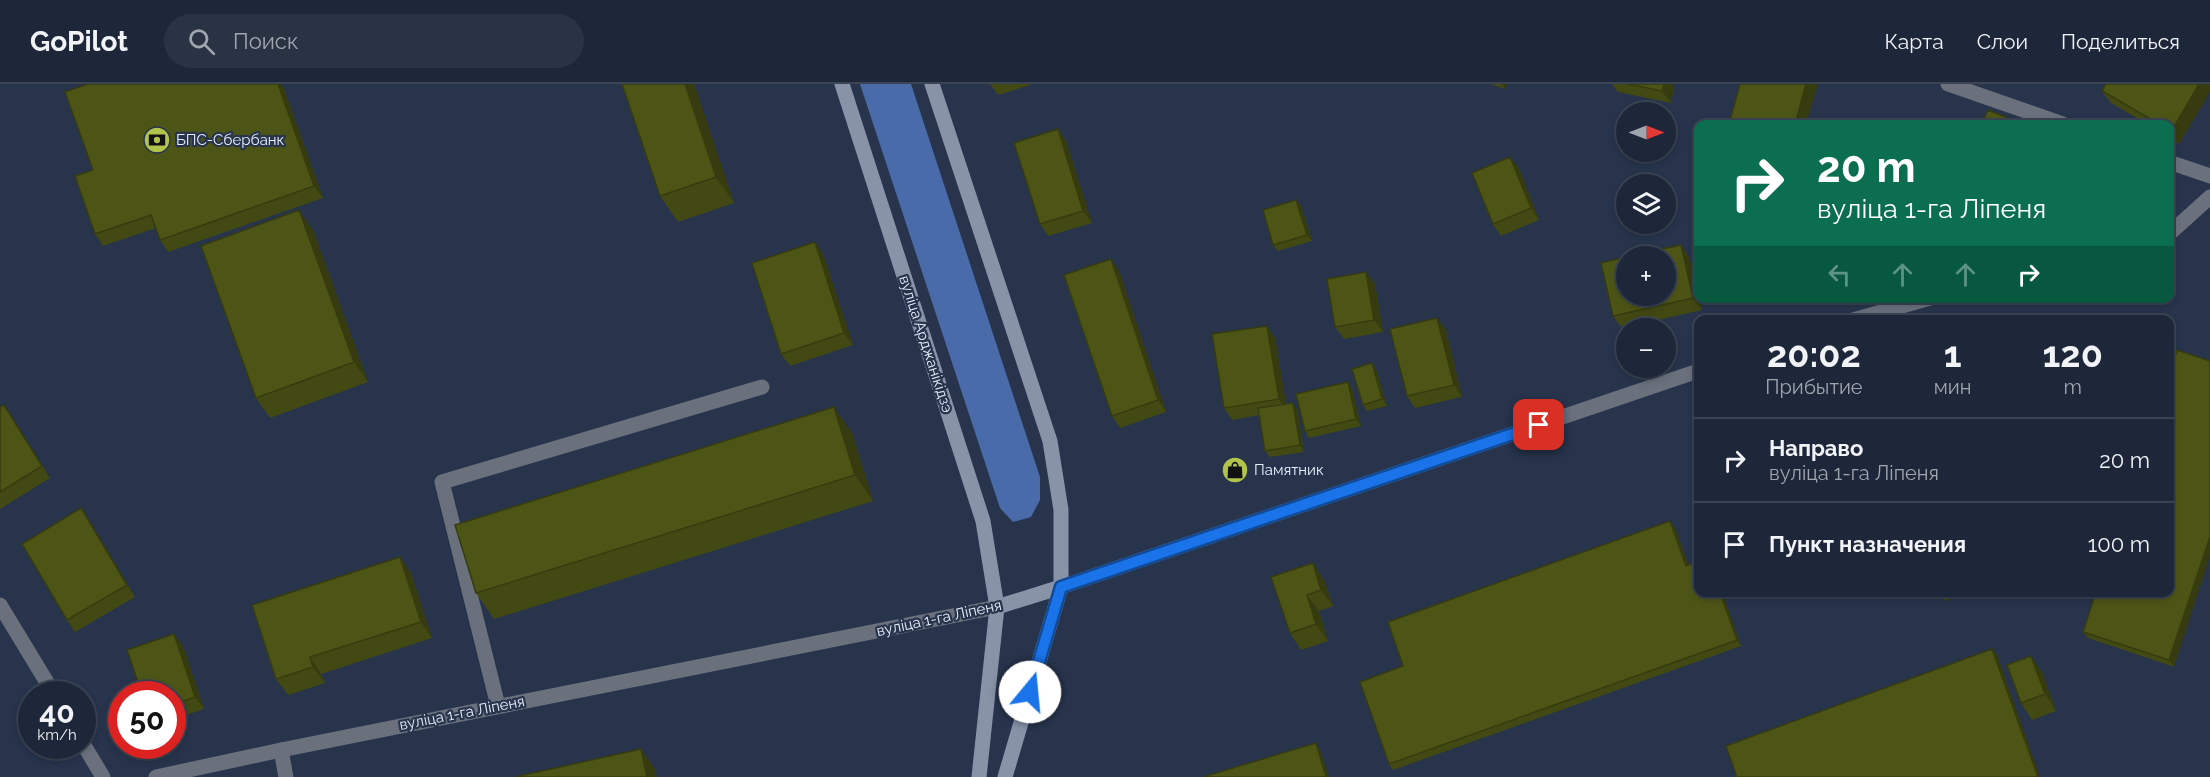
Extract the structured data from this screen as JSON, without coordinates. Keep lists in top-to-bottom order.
{
  "streets": {
    "main road": ["вуліца Арджанікідзэ", "вуліца 1-га Ліпеня"]
  },
  "crossings": [
    ["вуліца Арджанікідзэ", "вуліца 1-га Ліпеня"]
  ],
  "places": {
    "bank": ["БПС-Сбербанк"],
    "shop": ["Памятник"]
  },
  "north": "right",
  "page": {
    "header": "GoPilot",
    "search": "Поиск",
    "nav": ["Карта", "Слои", "Поделиться"],
    "map_buttons": ["+", "−"],
    "turn": ["20 m", "вуліца 1-га Ліпеня"],
    "eta": [
      "20:02",
      "Прибытие",
      "1",
      "мин",
      "120",
      "m"
    ],
    "list": [
      {
        "name": "Направо",
        "note": "вуліца 1-га Ліпеня",
        "value": "20 m"
      },
      {
        "name": "Пункт назначения",
        "value": "100 m"
      }
    ],
    "speed": "40 km/h",
    "limit": "50"
  }
}
